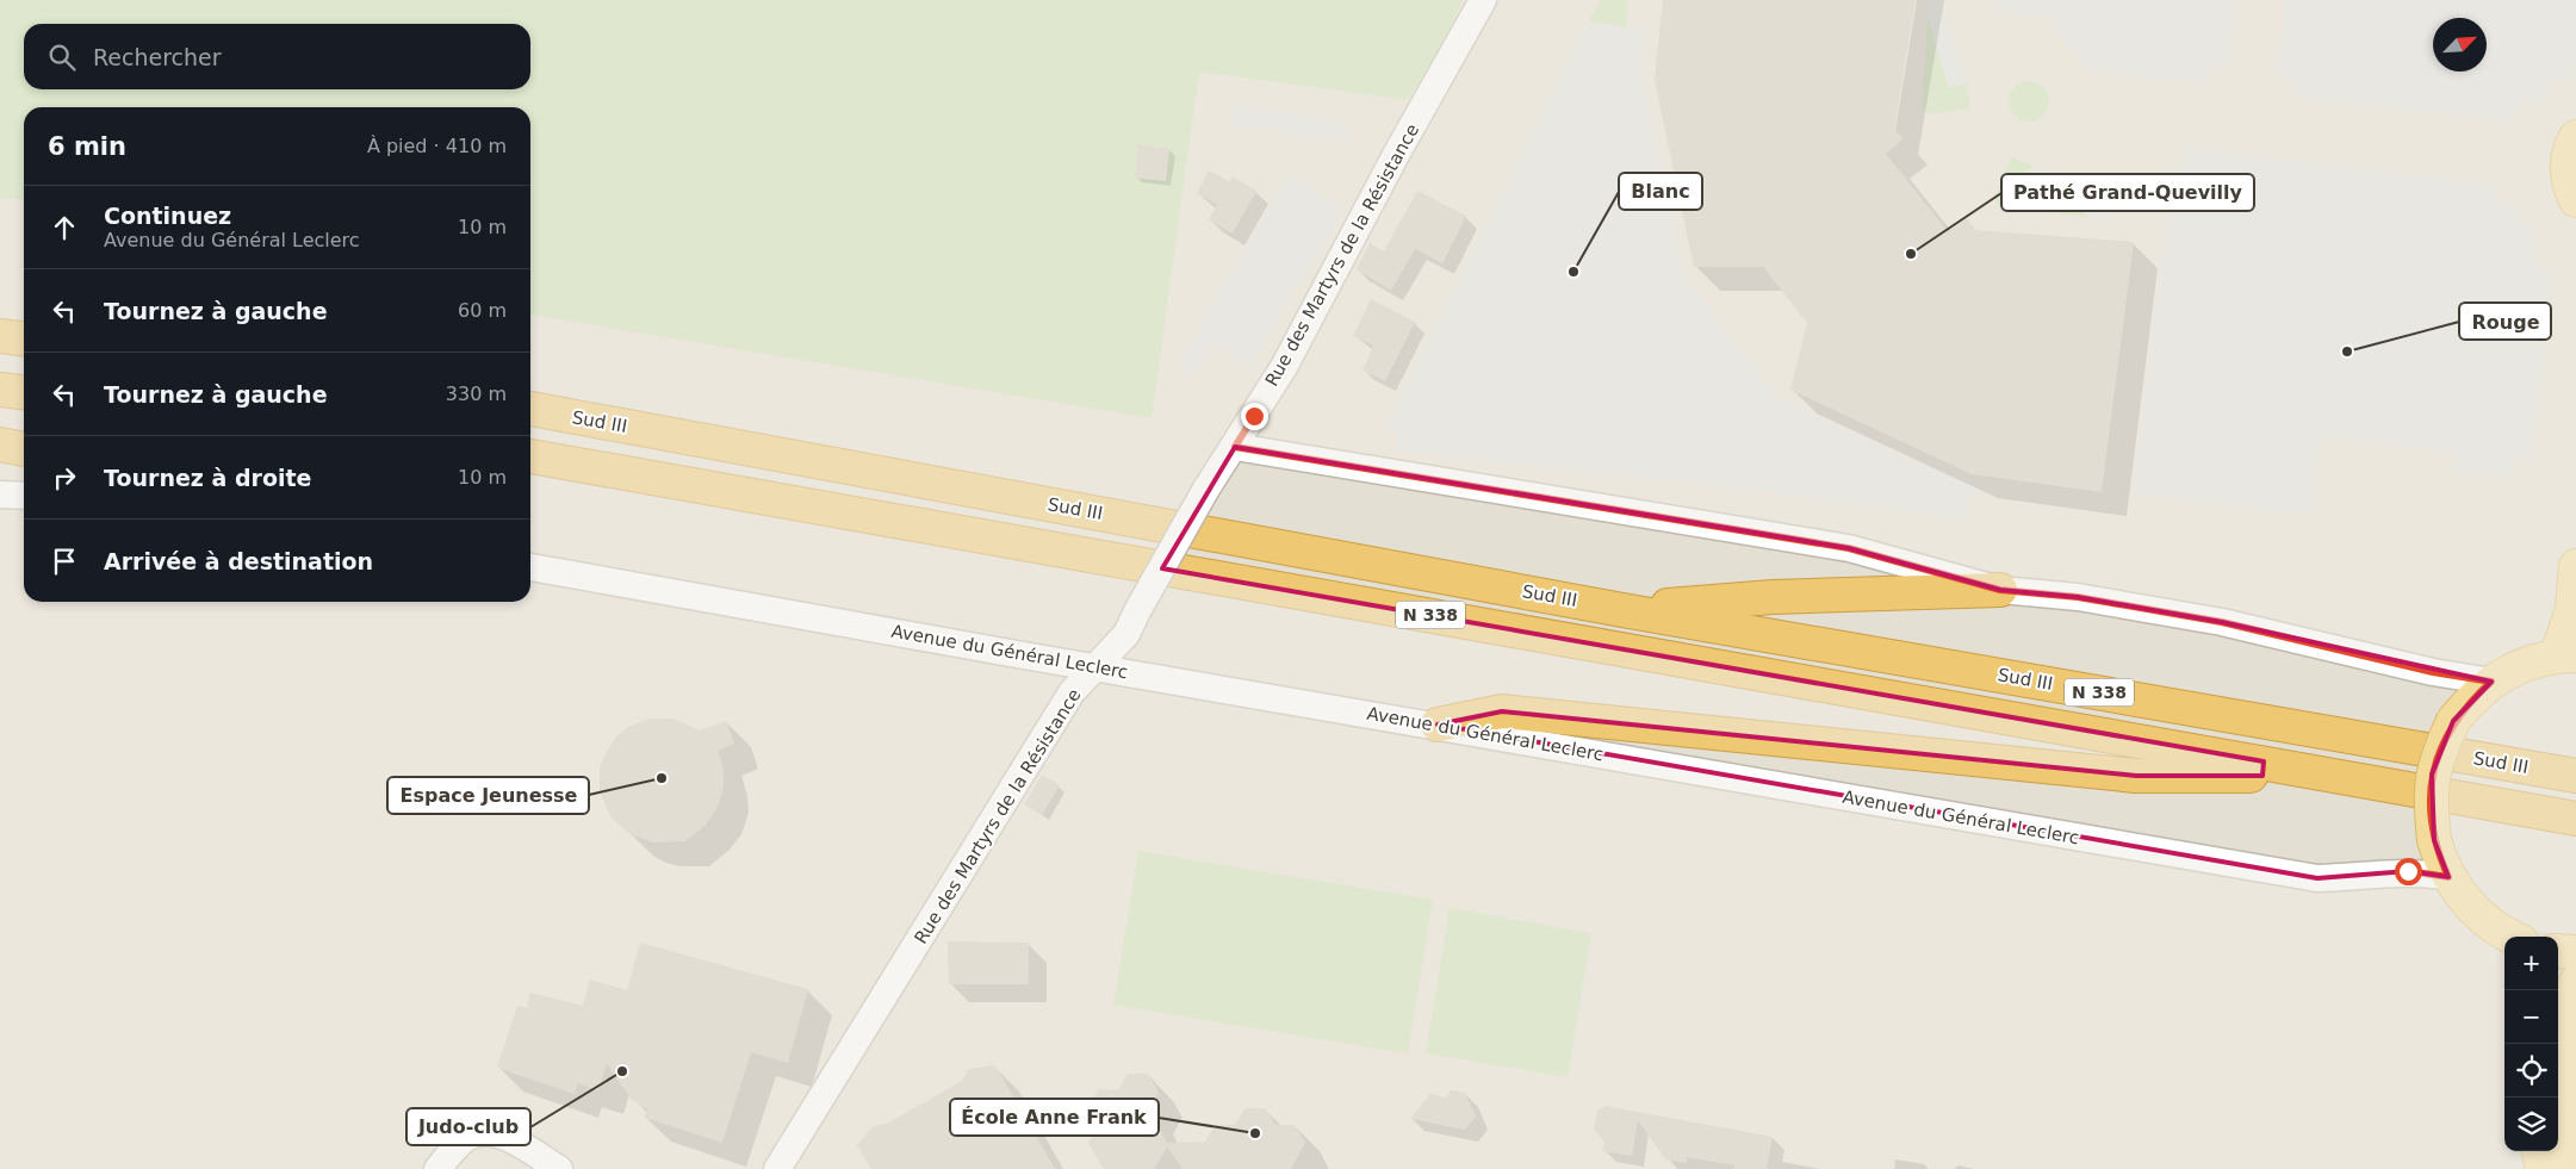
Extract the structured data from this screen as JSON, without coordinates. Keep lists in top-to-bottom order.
{
  "streets": {
    "highway": ["Sud III", "N 338"],
    "street": ["Rue des Martyrs de la Résistance", "Avenue du Général Leclerc"]
  },
  "crossings": [
    ["Rue des Martyrs de la Résistance", "Avenue du Général Leclerc"]
  ],
  "places": [
    "Pathé Grand-Quevilly",
    "Blanc",
    "Rouge",
    "Espace Jeunesse",
    "Judo-club",
    "École Anne Frank"
  ],
  "north": "top right",
  "page": {
    "search": "Rechercher",
    "heading": ["6 min", "À pied · 410 m"],
    "list": [
      ["Continuez", "Avenue du Général Leclerc", "10 m"],
      ["Tournez à gauche", "60 m"],
      ["Tournez à gauche", "330 m"],
      ["Tournez à droite", "10 m"],
      "Arrivée à destination"
    ],
    "map_buttons": ["+", "−"]
  }
}
